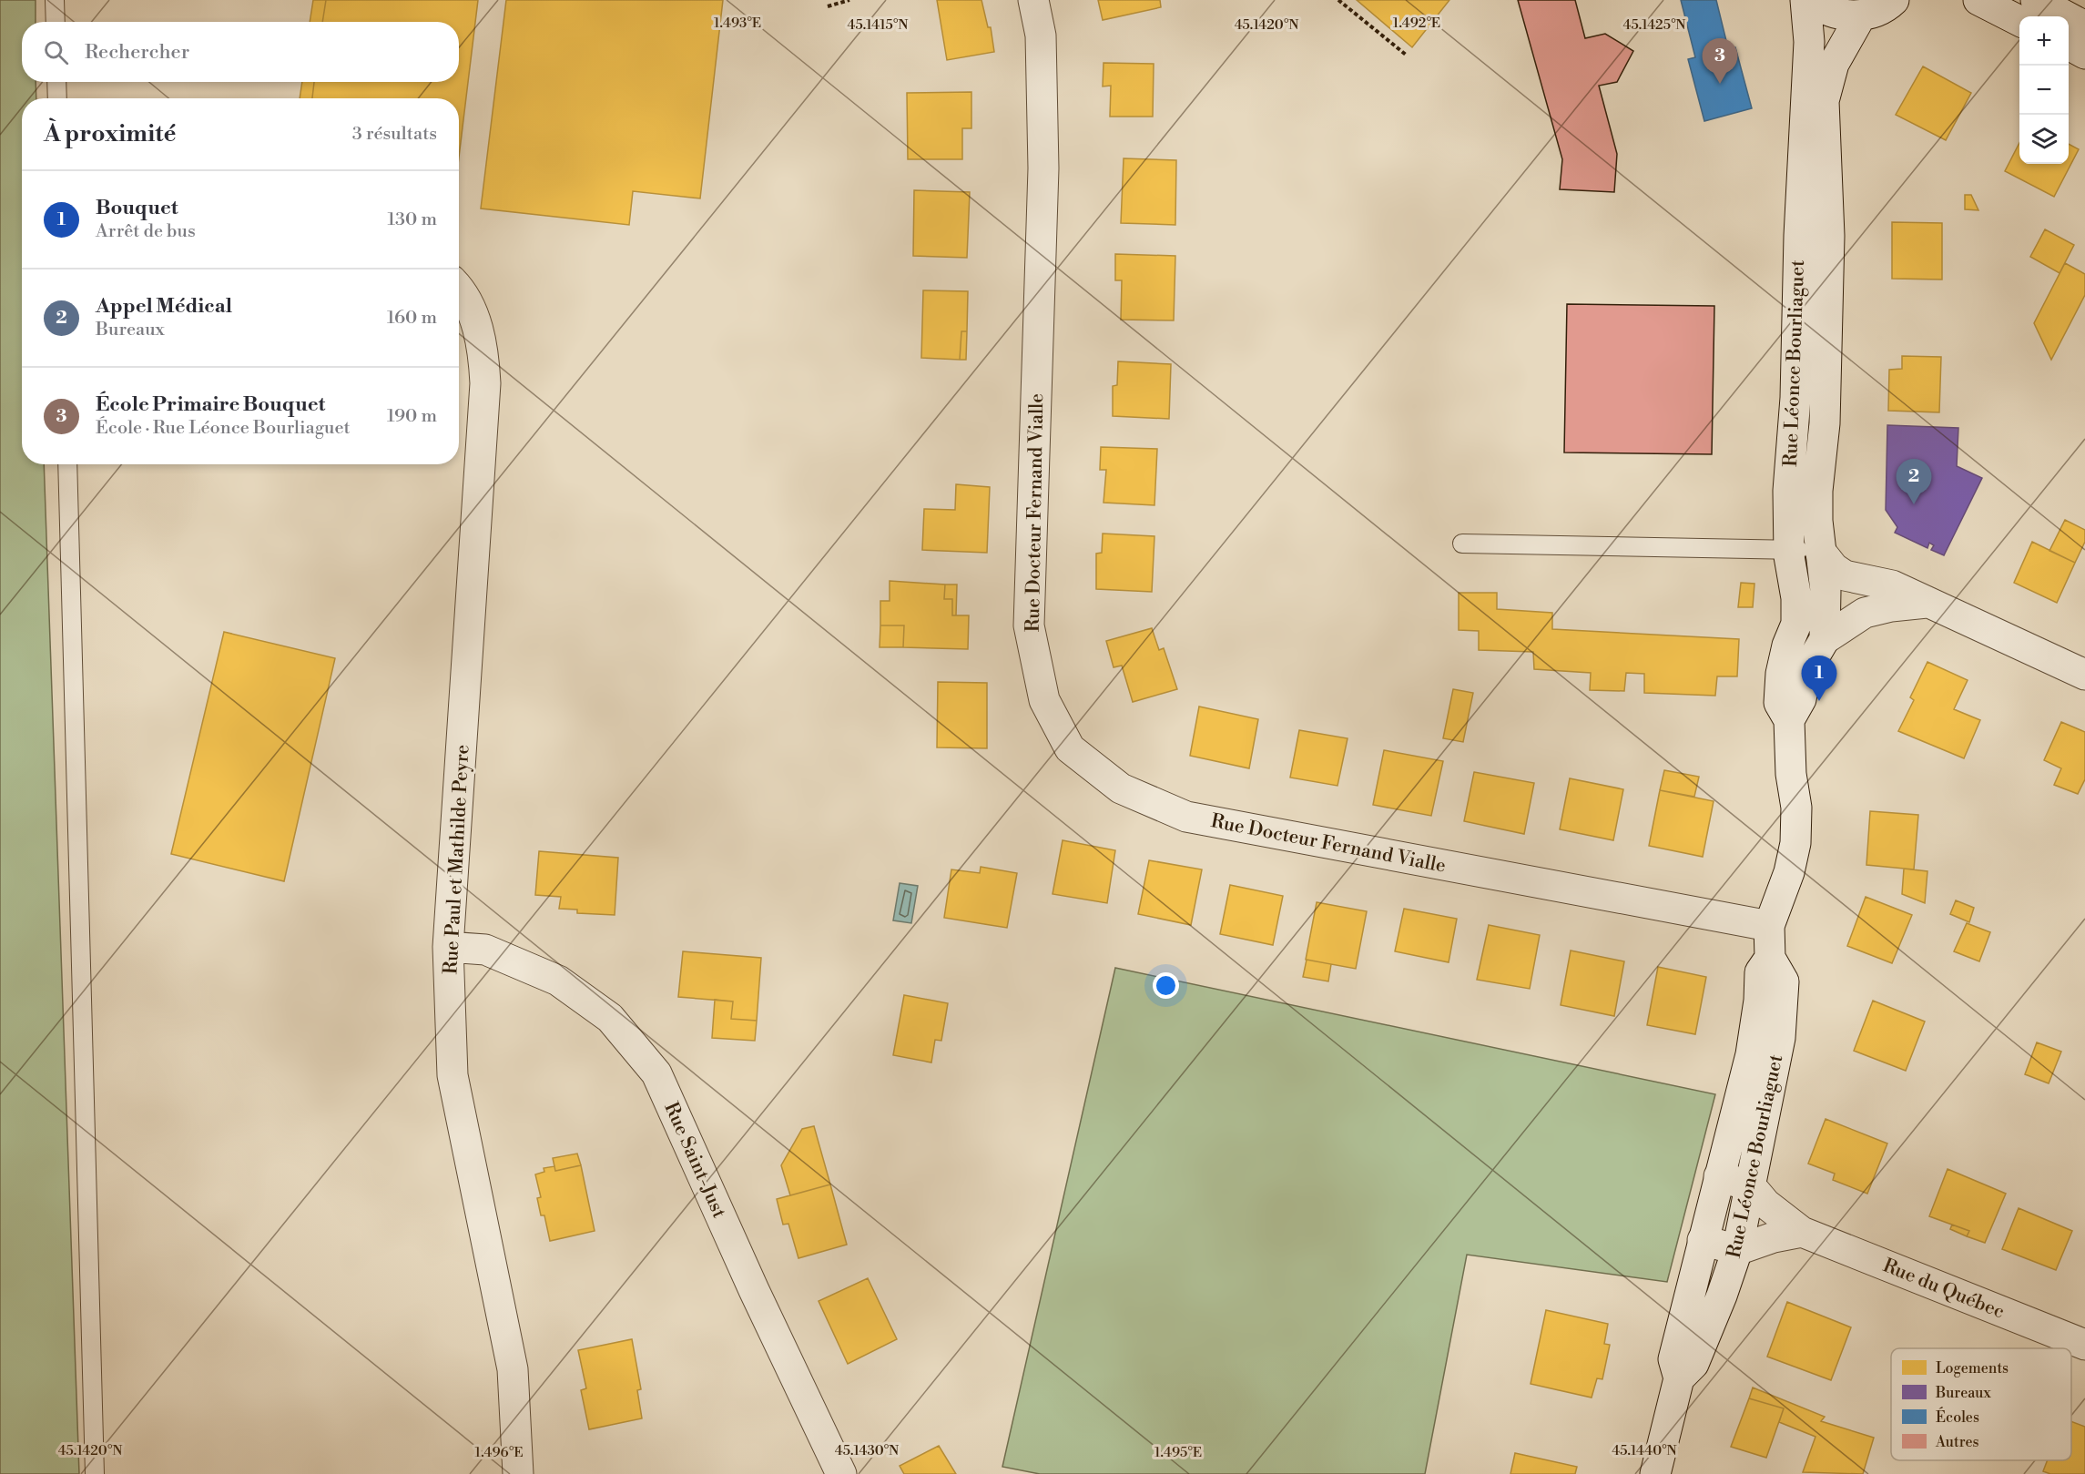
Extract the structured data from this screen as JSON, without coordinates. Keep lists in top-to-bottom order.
{
  "streets": {
    "street": [
      "Rue Léonce Bourliaguet",
      "Rue Docteur Fernand Vialle",
      "Rue Paul et Mathilde Peyre",
      "Rue Saint-Just",
      "Rue du Québec"
    ]
  },
  "crossings": [
    ["Rue Léonce Bourliaguet", "Rue Docteur Fernand Vialle"],
    ["Rue Léonce Bourliaguet", "Rue du Québec"],
    ["Rue Paul et Mathilde Peyre", "Rue Saint-Just"]
  ],
  "legend": [
    "Logements",
    "Bureaux",
    "Écoles",
    "Autres"
  ],
  "page": {
    "map_buttons": ["+", "−"],
    "search": "Rechercher",
    "pins": ["3", "2", "1"],
    "heading": ["À proximité", "3 résultats"],
    "list": [
      {
        "mark": "1",
        "name": "Bouquet",
        "note": "Arrêt de bus",
        "value": "130 m"
      },
      {
        "mark": "2",
        "name": "Appel Médical",
        "note": "Bureaux",
        "value": "160 m"
      },
      {
        "mark": "3",
        "name": "École Primaire Bouquet",
        "note": "École · Rue Léonce Bourliaguet",
        "value": "190 m"
      }
    ]
  },
  "coordinates": [
    "1.493°E",
    "1.492°E",
    "45.1415°N",
    "45.1420°N",
    "45.1425°N",
    "45.1430°N",
    "45.1440°N",
    "1.496°E",
    "1.495°E"
  ]
}
